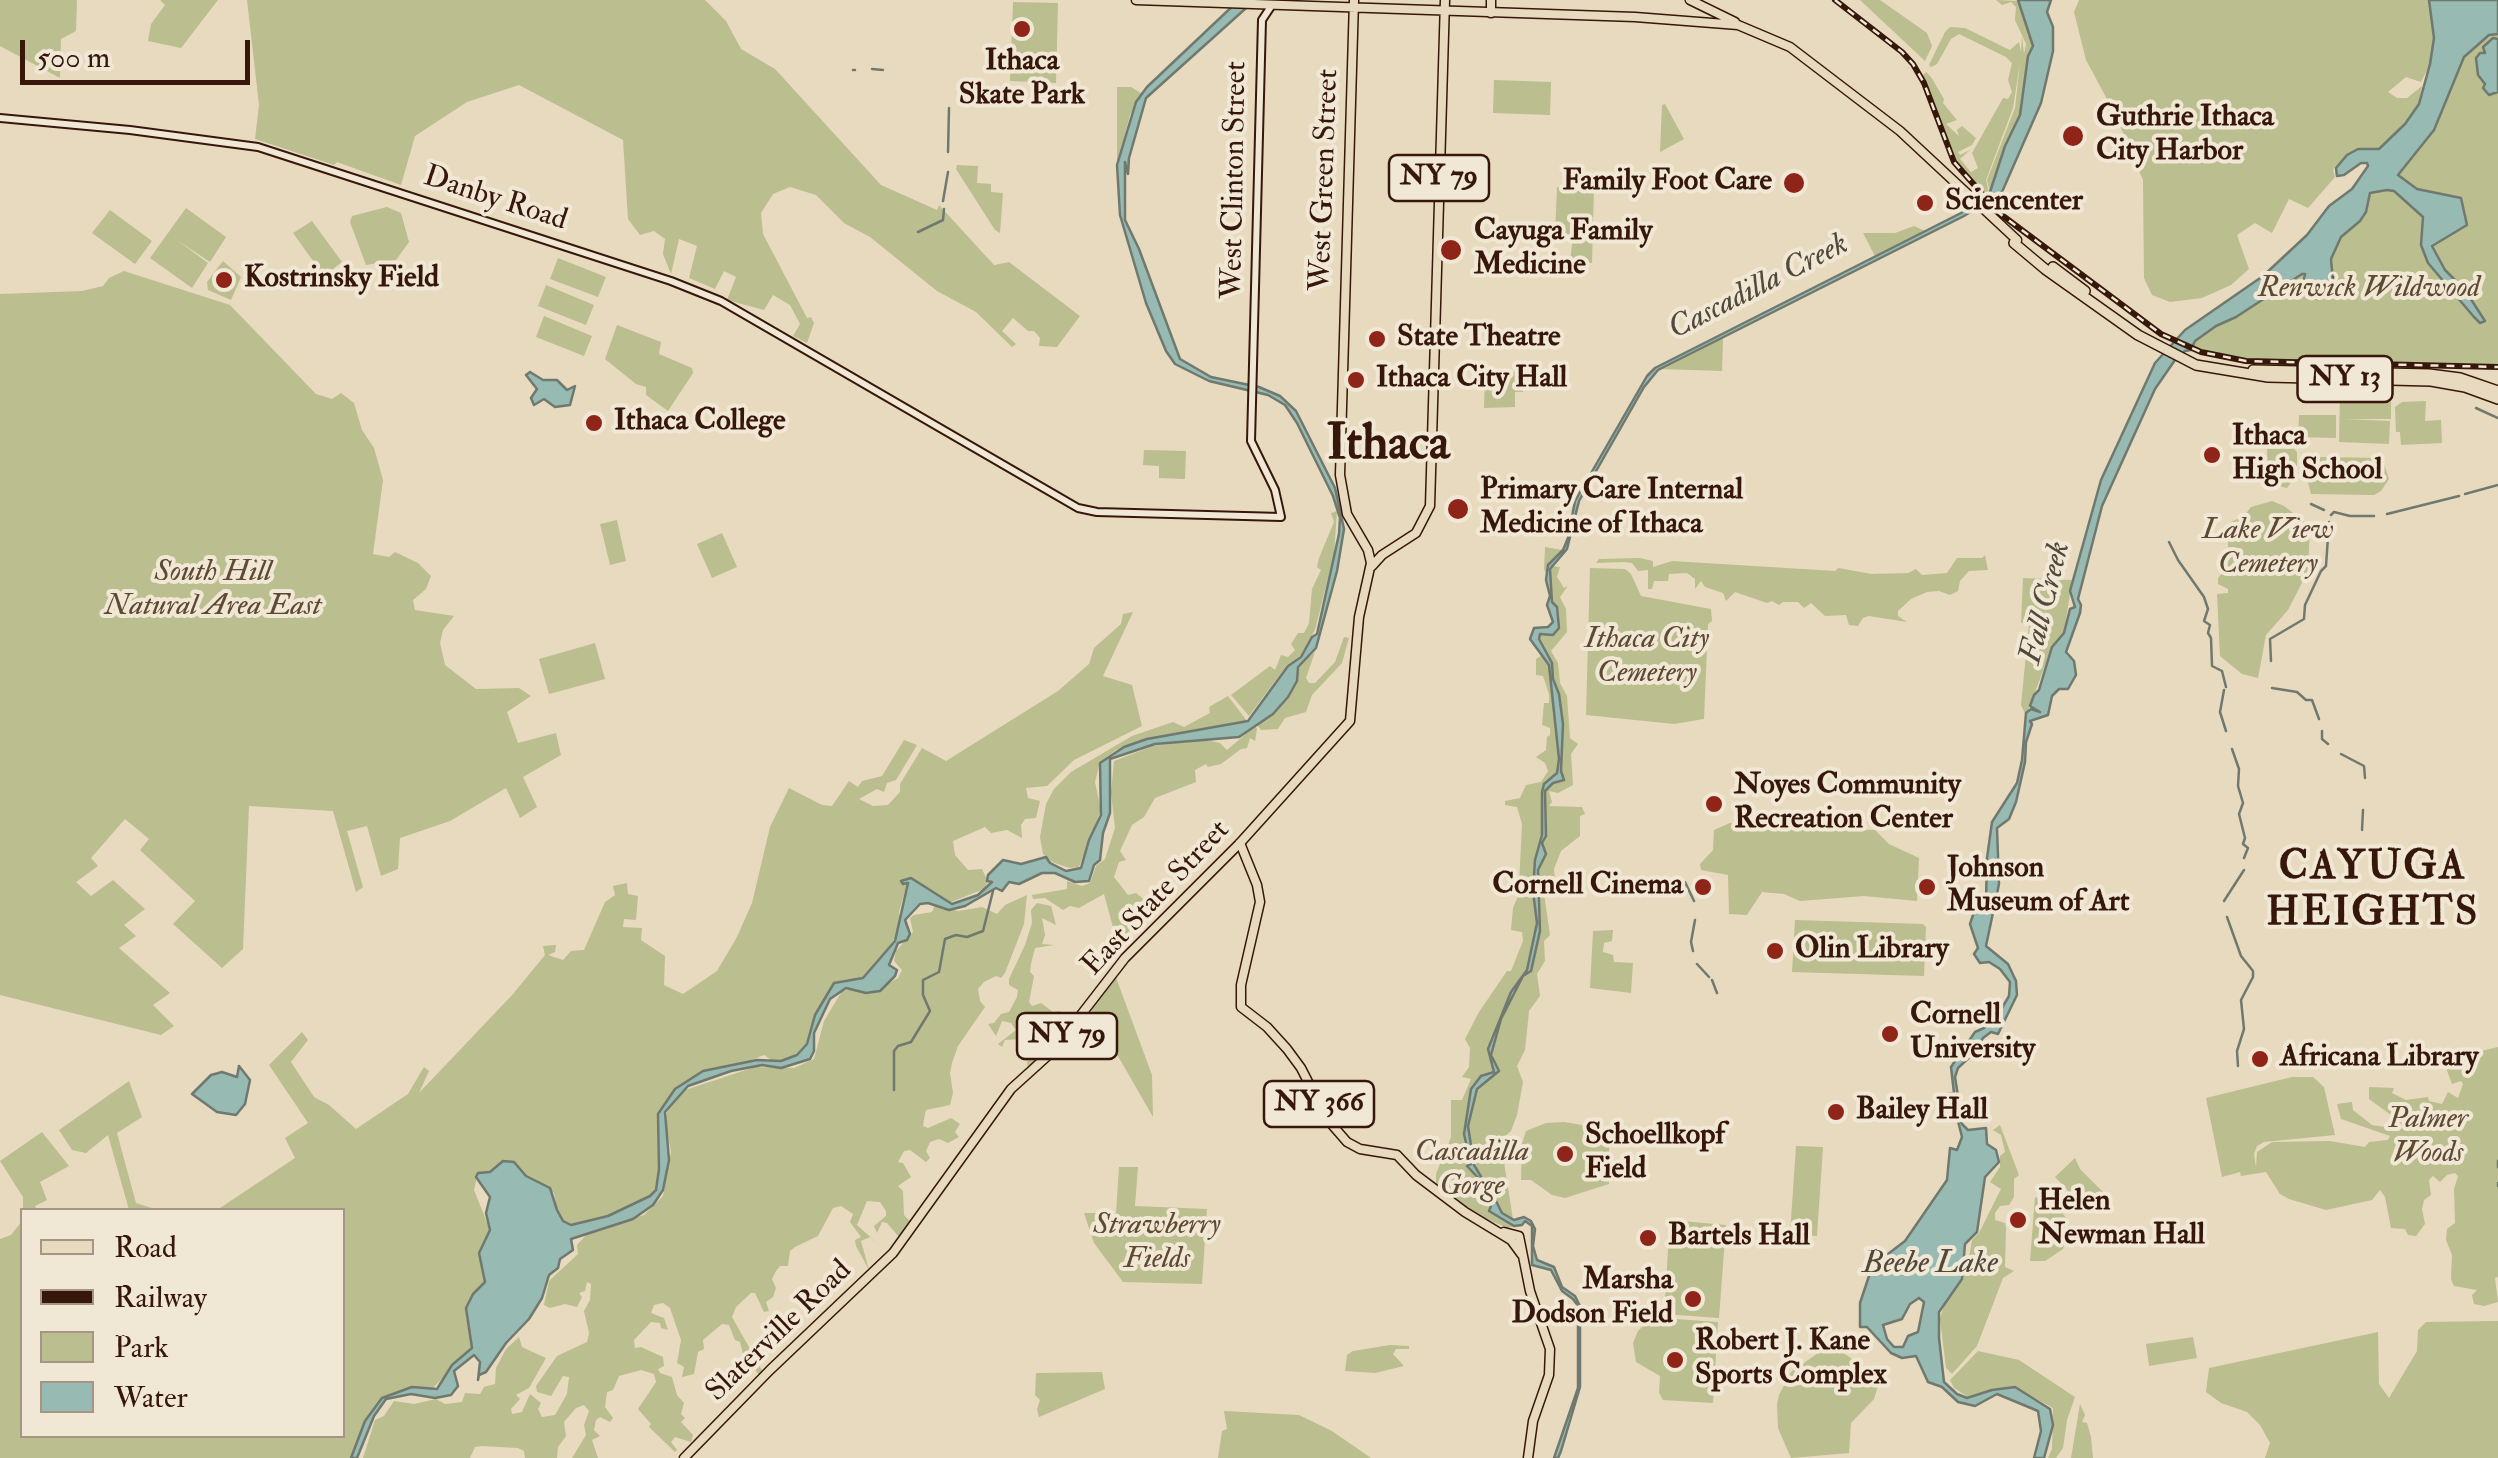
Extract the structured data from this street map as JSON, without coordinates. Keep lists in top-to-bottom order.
{
  "streets": {
    "highway": ["NY 13"],
    "main road": [
      "NY 79",
      "West Clinton Street",
      "West Green Street",
      "Danby Road",
      "East State Street",
      "NY 366",
      "Slaterville Road"
    ]
  },
  "crossings": [
    ["NY 79", "West Green Street"],
    ["NY 79", "NY 13"],
    ["NY 79", "East State Street"],
    ["West Clinton Street", "Danby Road"],
    ["West Clinton Street", "NY 13"],
    ["West Green Street", "NY 13"],
    ["West Green Street", "East State Street"],
    ["East State Street", "NY 366"],
    ["East State Street", "Slaterville Road"]
  ],
  "districts": ["Ithaca", "CAYUGA HEIGHTS"],
  "water": ["Cascadilla Creek", "Fall Creek", "Beebe Lake"],
  "parks": [
    "Renwick Wildwood",
    "Lake View Cemetery",
    "South Hill Natural Area East",
    "Ithaca City Cemetery",
    "Palmer Woods",
    "Cascadilla Gorge",
    "Strawberry Fields"
  ],
  "places": [
    "Ithaca Skate Park",
    "Guthrie Ithaca City Harbor",
    "Family Foot Care",
    "Sciencenter",
    "Cayuga Family Medicine",
    "Kostrinsky Field",
    "State Theatre",
    "Ithaca City Hall",
    "Ithaca College",
    "Ithaca High School",
    "Primary Care Internal Medicine of Ithaca",
    "Noyes Community Recreation Center",
    "Cornell Cinema",
    "Johnson Museum of Art",
    "Olin Library",
    "Cornell University",
    "Africana Library",
    "Bailey Hall",
    "Schoellkopf Field",
    "Helen Newman Hall",
    "Bartels Hall",
    "Marsha Dodson Field",
    "Robert J. Kane Sports Complex"
  ],
  "legend": [
    "Road",
    "Railway",
    "Park",
    "Water"
  ],
  "scale_bar": "500 m"
}
